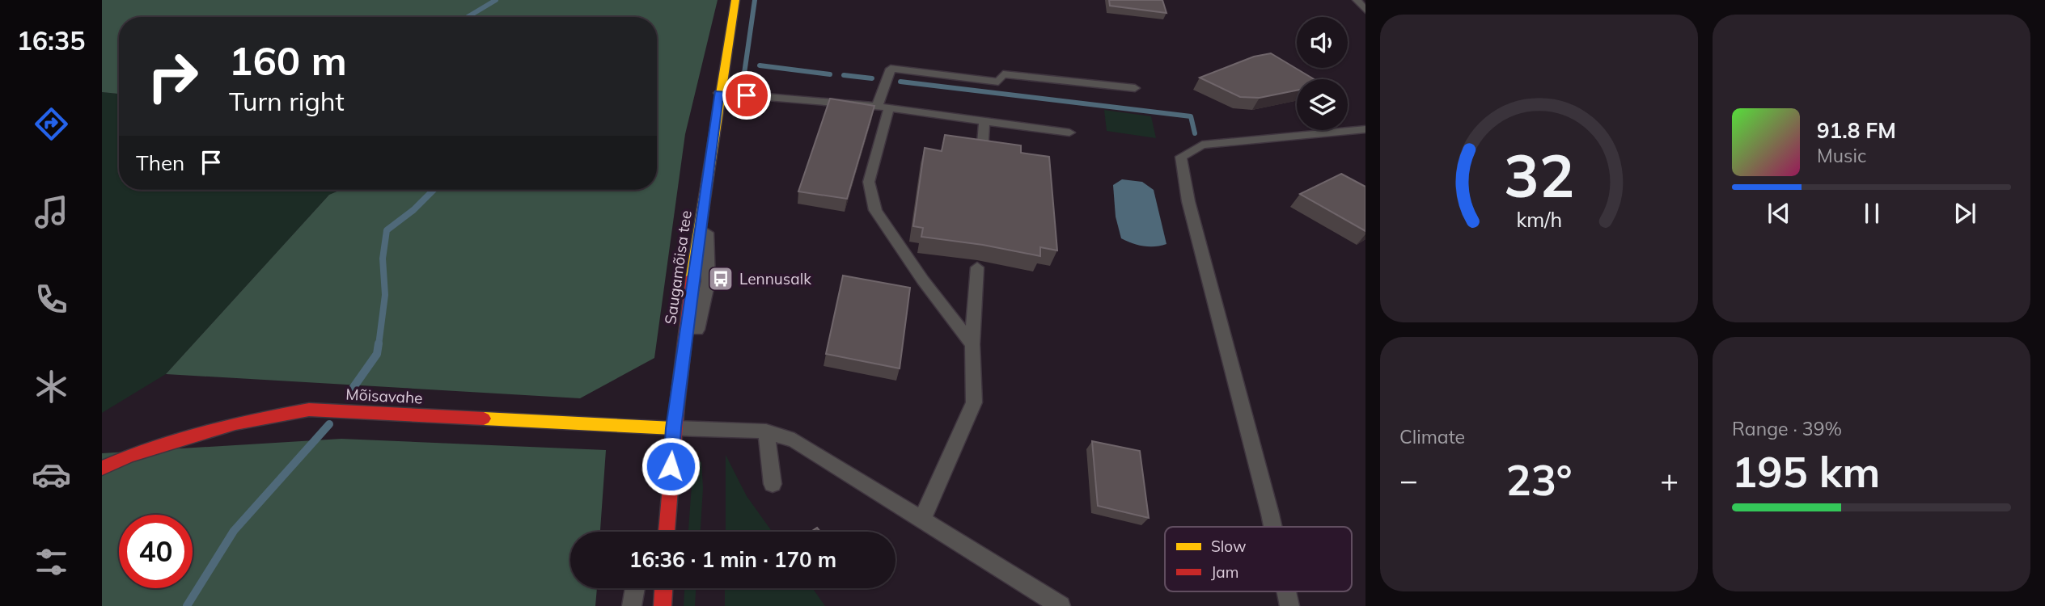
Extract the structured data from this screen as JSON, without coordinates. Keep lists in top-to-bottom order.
{
  "streets": {
    "street": ["Saugamõisa tee", "Mõisavahe"]
  },
  "places": {
    "bus stop": ["Lennusalk"]
  },
  "legend": ["Slow", "Jam"],
  "page": {
    "tabs": "16:35",
    "turn": ["160 m", "Turn right"],
    "song": ["91.8 FM", "Music"],
    "then": "Then",
    "tile": [
      "Climate",
      ["Range · 39%", "195 km"]
    ],
    "heat": ["−", "23°", "+"],
    "limit": "40",
    "trip": "16:36 · 1 min · 170 m",
    "gauge": ["32", "km/h"]
  }
}
